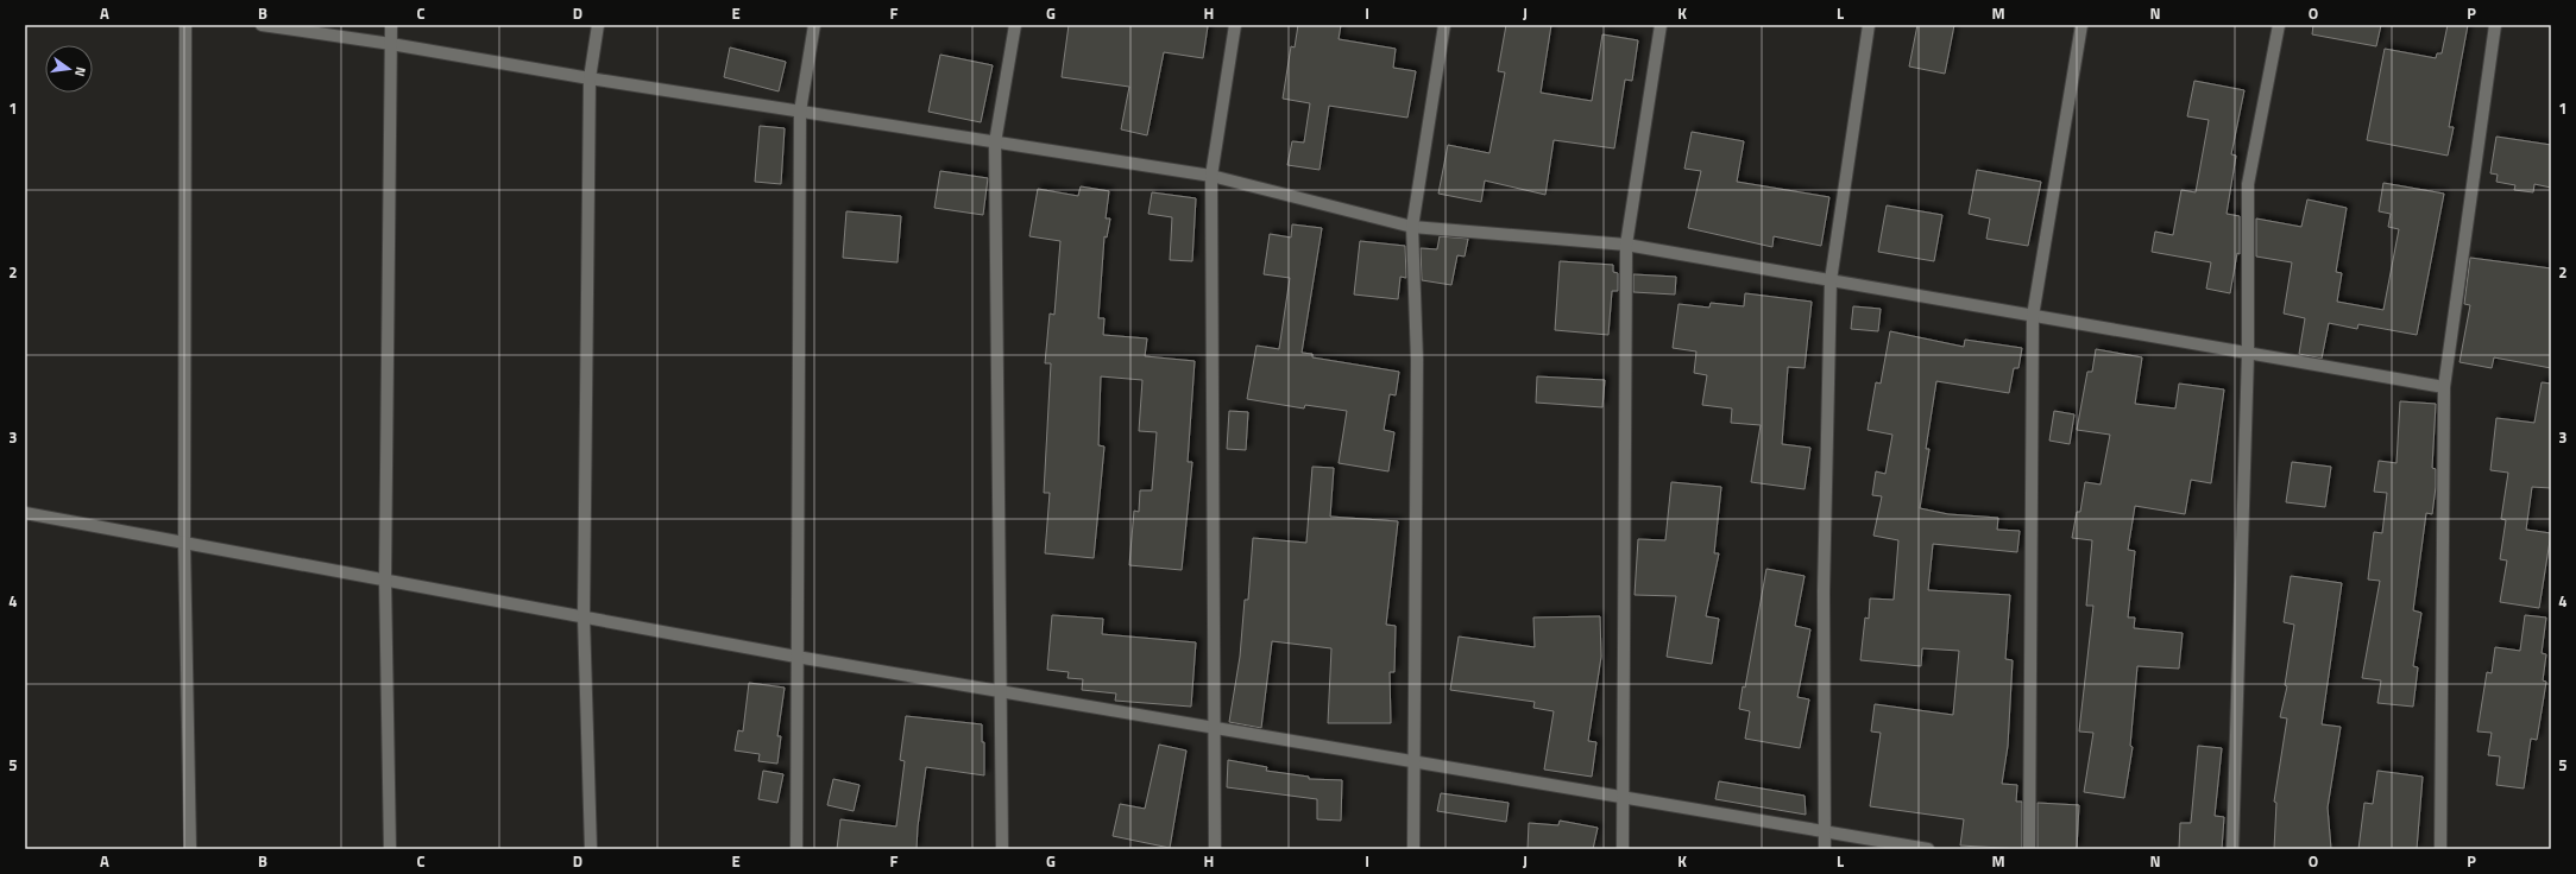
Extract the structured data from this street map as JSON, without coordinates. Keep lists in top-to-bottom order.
{
  "north": "right",
  "grid": {
    "columns": [
      "A",
      "B",
      "C",
      "D",
      "E",
      "F",
      "G",
      "H",
      "I",
      "J",
      "K",
      "L",
      "M",
      "N",
      "O",
      "P"
    ],
    "rows": [
      "1",
      "2",
      "3",
      "4",
      "5"
    ]
  }
}
